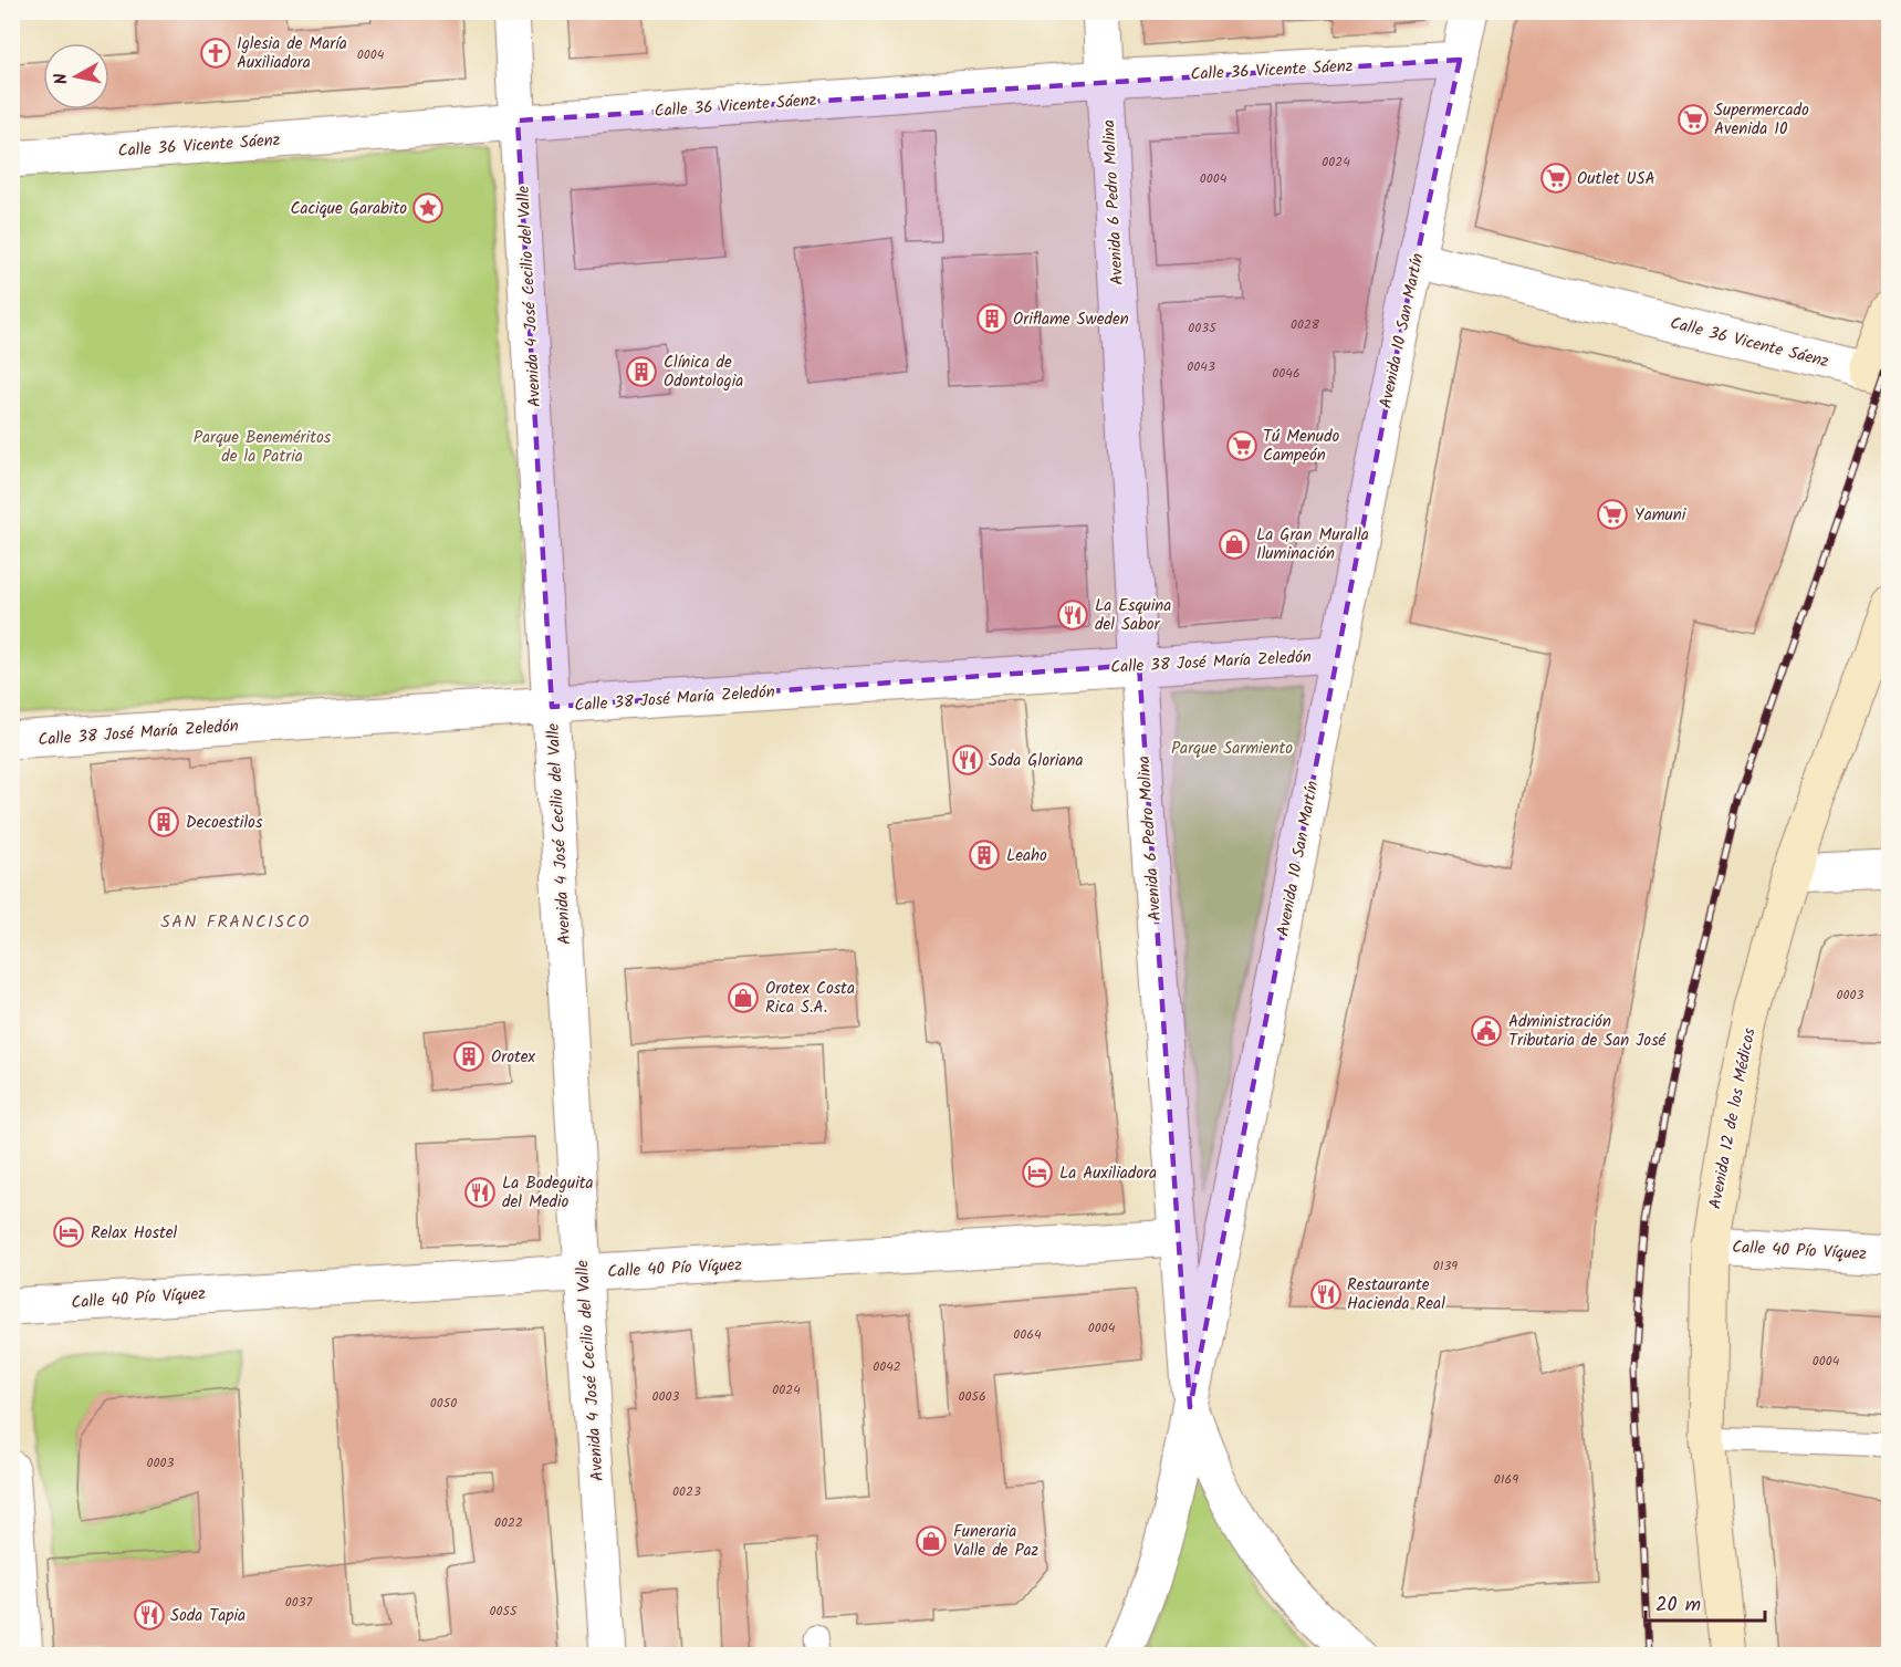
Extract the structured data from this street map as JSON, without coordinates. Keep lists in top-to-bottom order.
{
  "streets": {
    "main road": ["Avenida 12 de los Médicos"],
    "street": [
      "Calle 36 Vicente Sáenz",
      "Avenida 6 Pedro Molina",
      "Avenida 4 José Cecilio del Valle",
      "Avenida 10 San Martín",
      "Calle 38 José María Zeledón",
      "Calle 40 Pío Víquez"
    ]
  },
  "crossings": [
    ["Calle 36 Vicente Sáenz", "Avenida 6 Pedro Molina"],
    ["Calle 36 Vicente Sáenz", "Avenida 4 José Cecilio del Valle"],
    ["Calle 36 Vicente Sáenz", "Avenida 10 San Martín"],
    ["Avenida 6 Pedro Molina", "Avenida 10 San Martín"],
    ["Avenida 6 Pedro Molina", "Calle 38 José María Zeledón"],
    ["Avenida 6 Pedro Molina", "Calle 40 Pío Víquez"],
    ["Avenida 4 José Cecilio del Valle", "Calle 38 José María Zeledón"],
    ["Avenida 4 José Cecilio del Valle", "Calle 40 Pío Víquez"],
    ["Avenida 10 San Martín", "Calle 38 José María Zeledón"],
    ["Avenida 12 de los Médicos", "Calle 40 Pío Víquez"]
  ],
  "districts": ["SAN FRANCISCO"],
  "parks": ["Parque Beneméritos de la Patria", "Parque Sarmiento"],
  "places": {
    "church": ["Iglesia de María Auxiliadora"],
    "supermarket": [
      "Supermercado Avenida 10",
      "Outlet USA",
      "Tú Menudo Campeón",
      "Yamuni"
    ],
    "place": ["Cacique Garabito"],
    "building": [
      "Oriflame Sweden",
      "Clínica de Odontologia",
      "Decoestilos",
      "Leaho",
      "Orotex"
    ],
    "shop": ["La Gran Muralla Iluminación", "Orotex Costa Rica S.A.", "Funeraria Valle de Paz"],
    "restaurant": [
      "La Esquina del Sabor",
      "Soda Gloriana",
      "La Bodeguita del Medio",
      "Restaurante Hacienda Real",
      "Soda Tapia"
    ],
    "public building": ["Administración Tributaria de San José"],
    "hotel": ["La Auxiliadora", "Relax Hostel"]
  },
  "house_numbers": [
    "0004",
    "0024",
    "0004",
    "0028",
    "0035",
    "0043",
    "0046",
    "0003",
    "0139",
    "0004",
    "0064",
    "0004",
    "0042",
    "0024",
    "0003",
    "0056",
    "0050",
    "0003",
    "0169",
    "0023",
    "0022",
    "0037",
    "0055"
  ],
  "scale_bar": "20 m",
  "north": "left"
}
